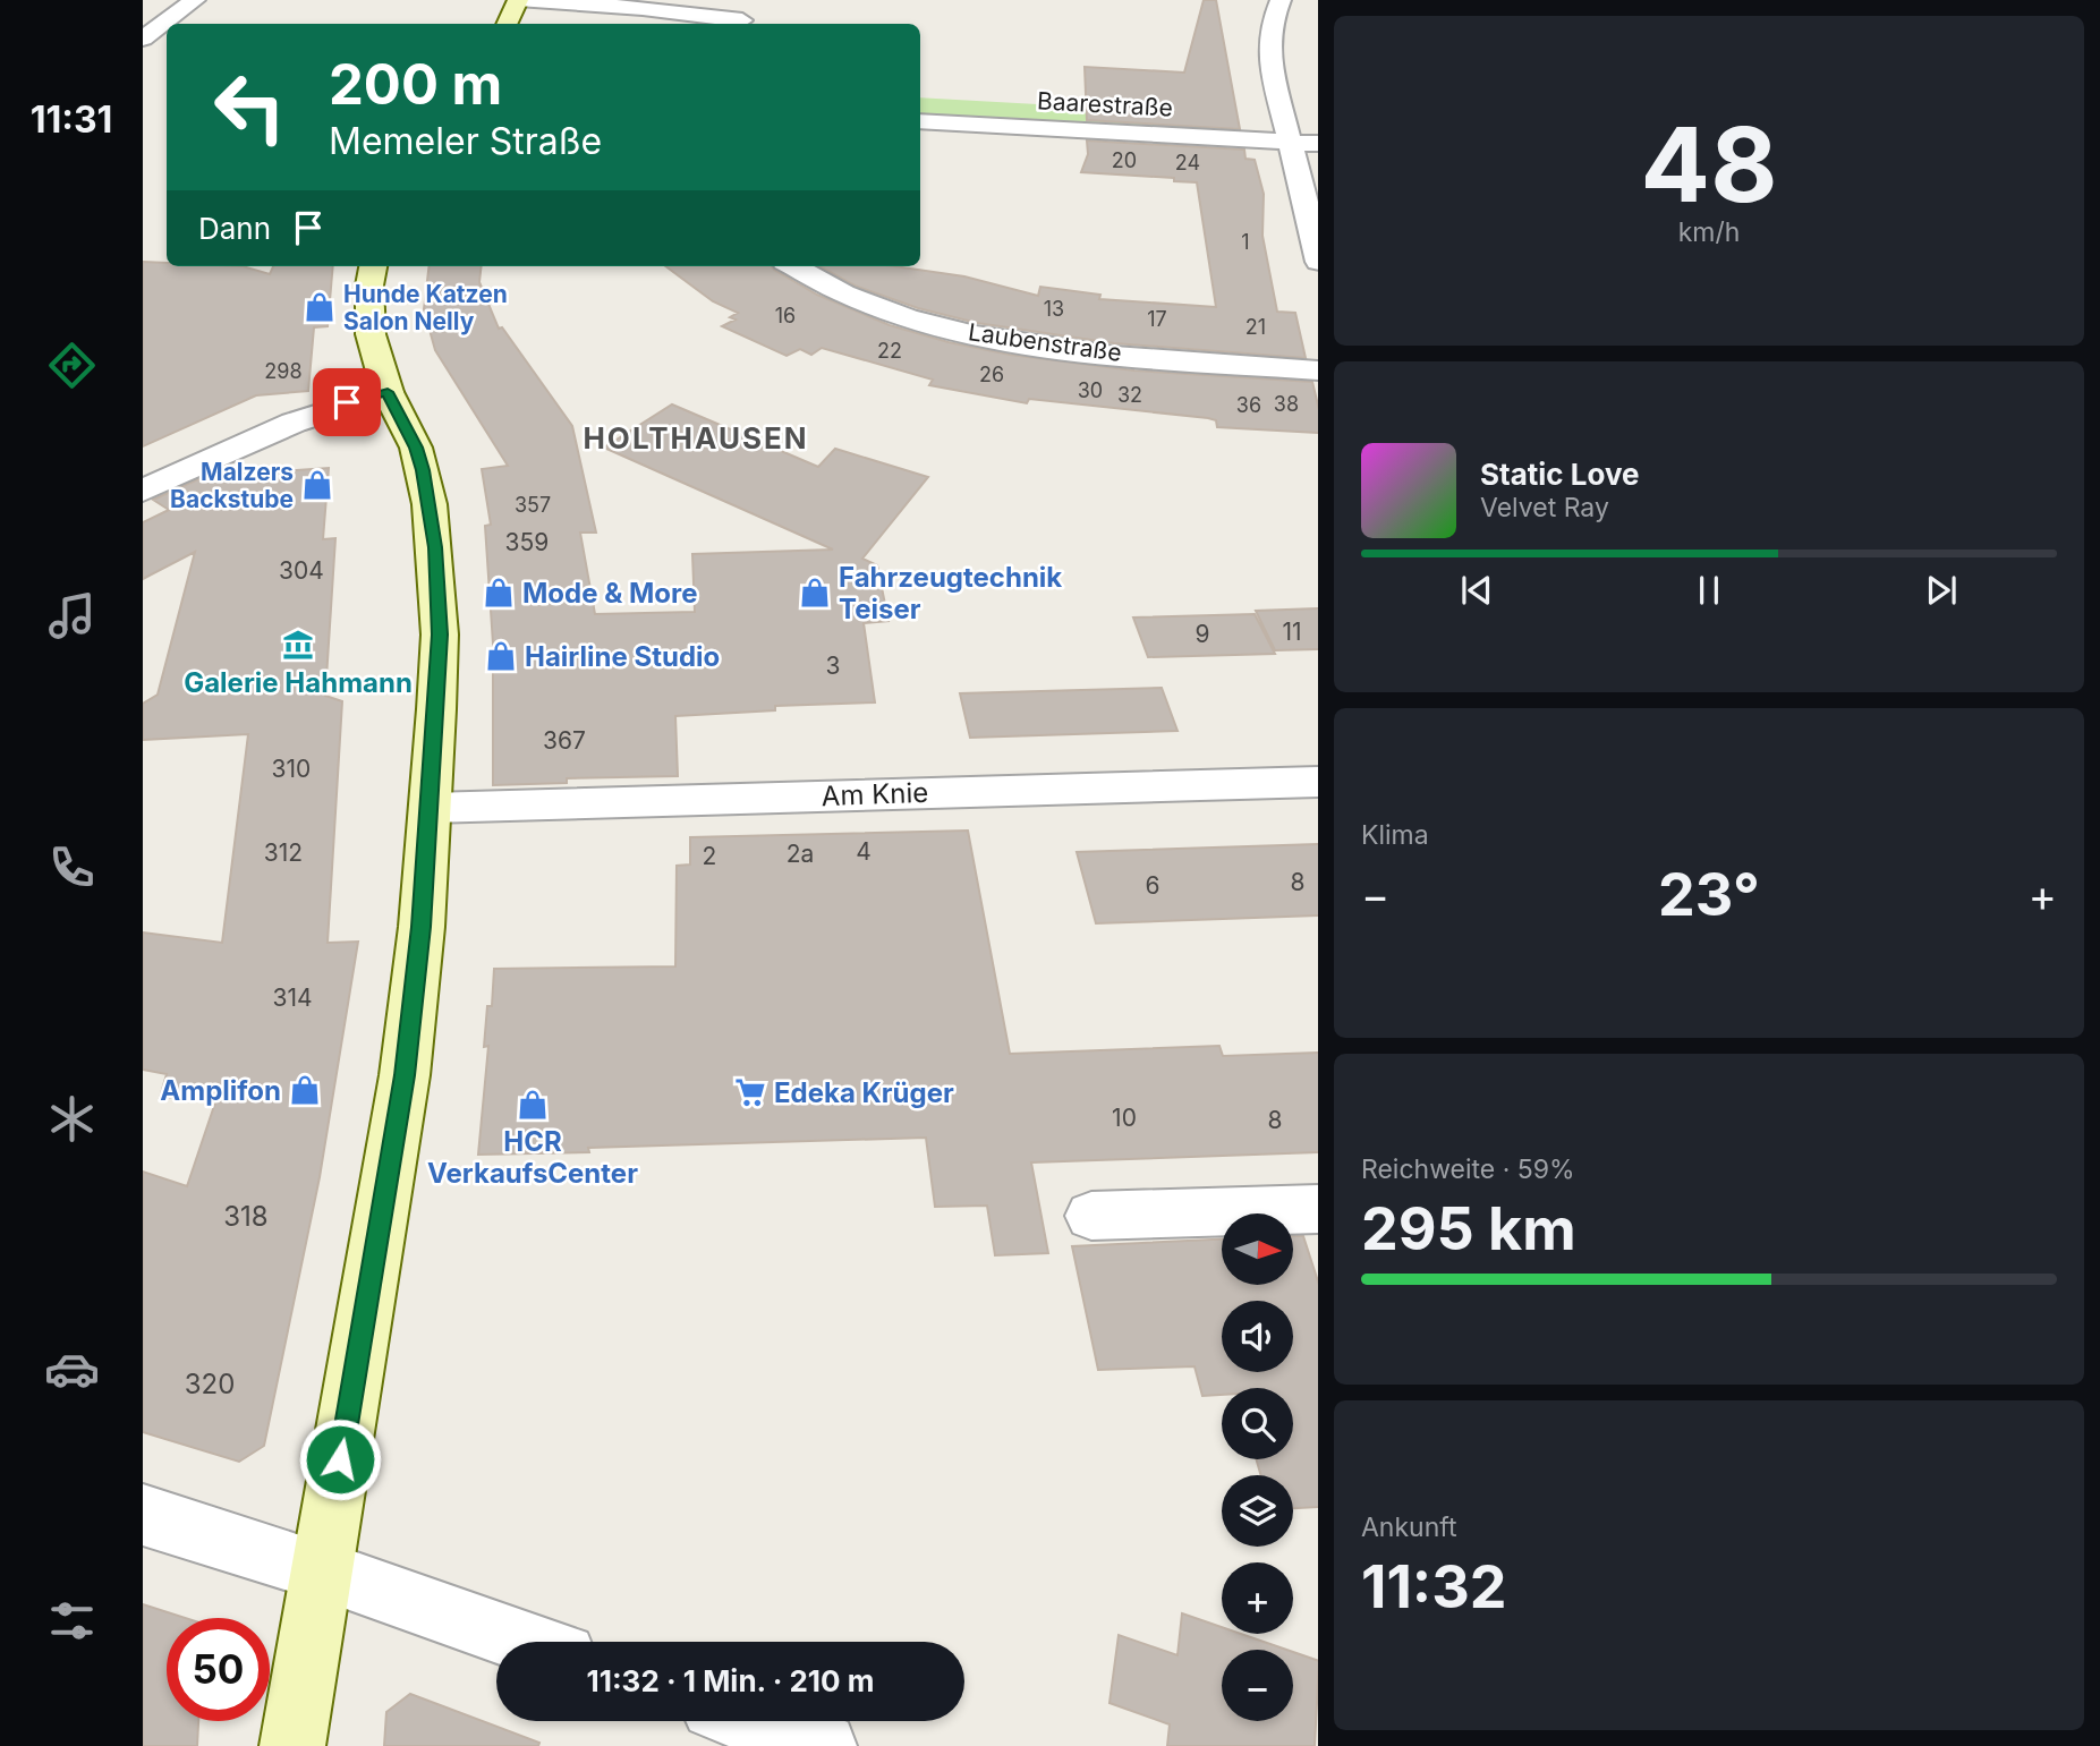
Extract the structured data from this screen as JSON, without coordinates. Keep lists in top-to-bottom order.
{
  "streets": {
    "street": ["Baarestraße", "Laubenstraße", "Am Knie"]
  },
  "districts": ["HOLTHAUSEN"],
  "places": {
    "shop": [
      "Hunde Katzen Salon Nelly",
      "Malzers Backstube",
      "Mode & More",
      "Fahrzeugtechnik Teiser",
      "Hairline Studio",
      "Amplifon",
      "HCR VerkaufsCenter"
    ],
    "museum": ["Galerie Hahmann"],
    "supermarket": ["Edeka Krüger"]
  },
  "house_numbers": [
    "20",
    "24",
    "1",
    "13",
    "16",
    "17",
    "21",
    "22",
    "298",
    "26",
    "30",
    "32",
    "38",
    "36",
    "357",
    "359",
    "304",
    "11",
    "9",
    "3",
    "367",
    "310",
    "4",
    "312",
    "2a",
    "2",
    "8",
    "6",
    "314",
    "10",
    "8",
    "318",
    "320"
  ],
  "north": "right",
  "page": {
    "tabs": "11:31",
    "tile": [
      ["48", "km/h"],
      "Klima",
      ["Reichweite · 59%", "295 km"],
      ["Ankunft", "11:32"]
    ],
    "turn": ["200 m", "Memeler Straße"],
    "then": "Dann",
    "song": ["Static Love", "Velvet Ray"],
    "heat": ["−", "23°", "+"],
    "map_buttons": ["+", "−"],
    "limit": "50",
    "trip": "11:32 · 1 Min. · 210 m"
  }
}
